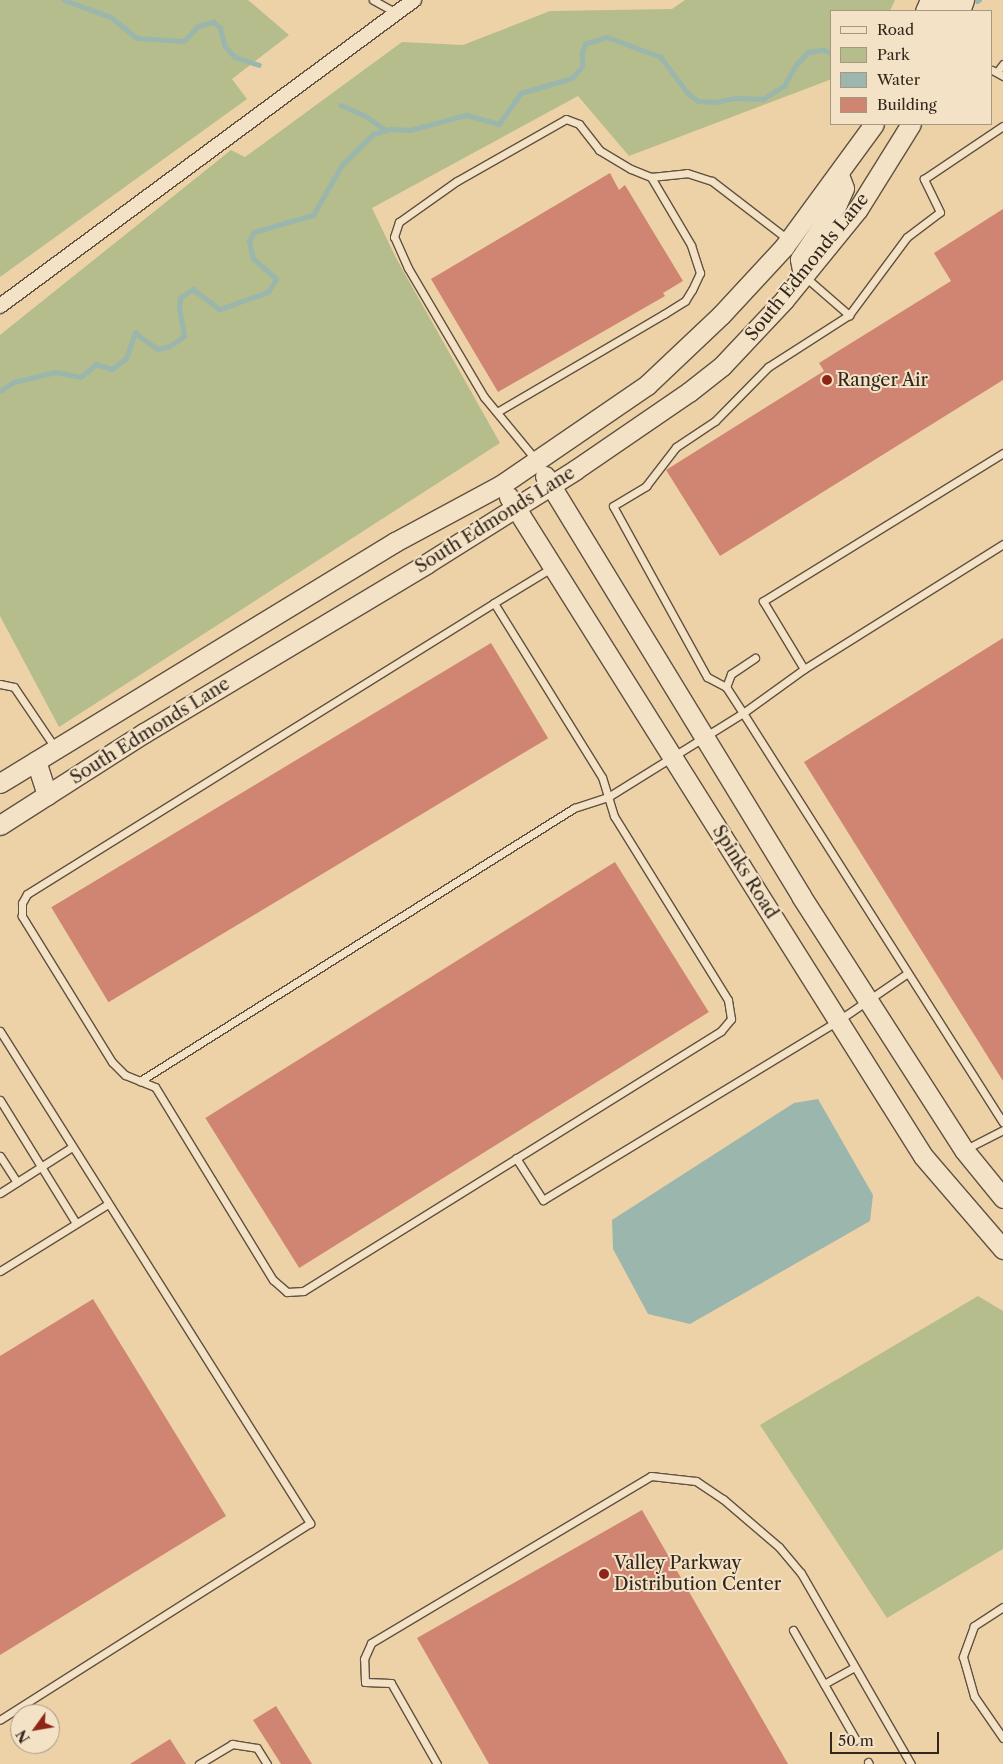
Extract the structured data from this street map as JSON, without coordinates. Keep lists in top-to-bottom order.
{
  "streets": {
    "main road": ["South Edmonds Lane", "Spinks Road"]
  },
  "crossings": [
    ["South Edmonds Lane", "Spinks Road"]
  ],
  "places": ["Ranger Air", "Valley Parkway Distribution Center"],
  "legend": [
    "Road",
    "Park",
    "Water",
    "Building"
  ],
  "scale_bar": "50 m",
  "north": "bottom left"
}
